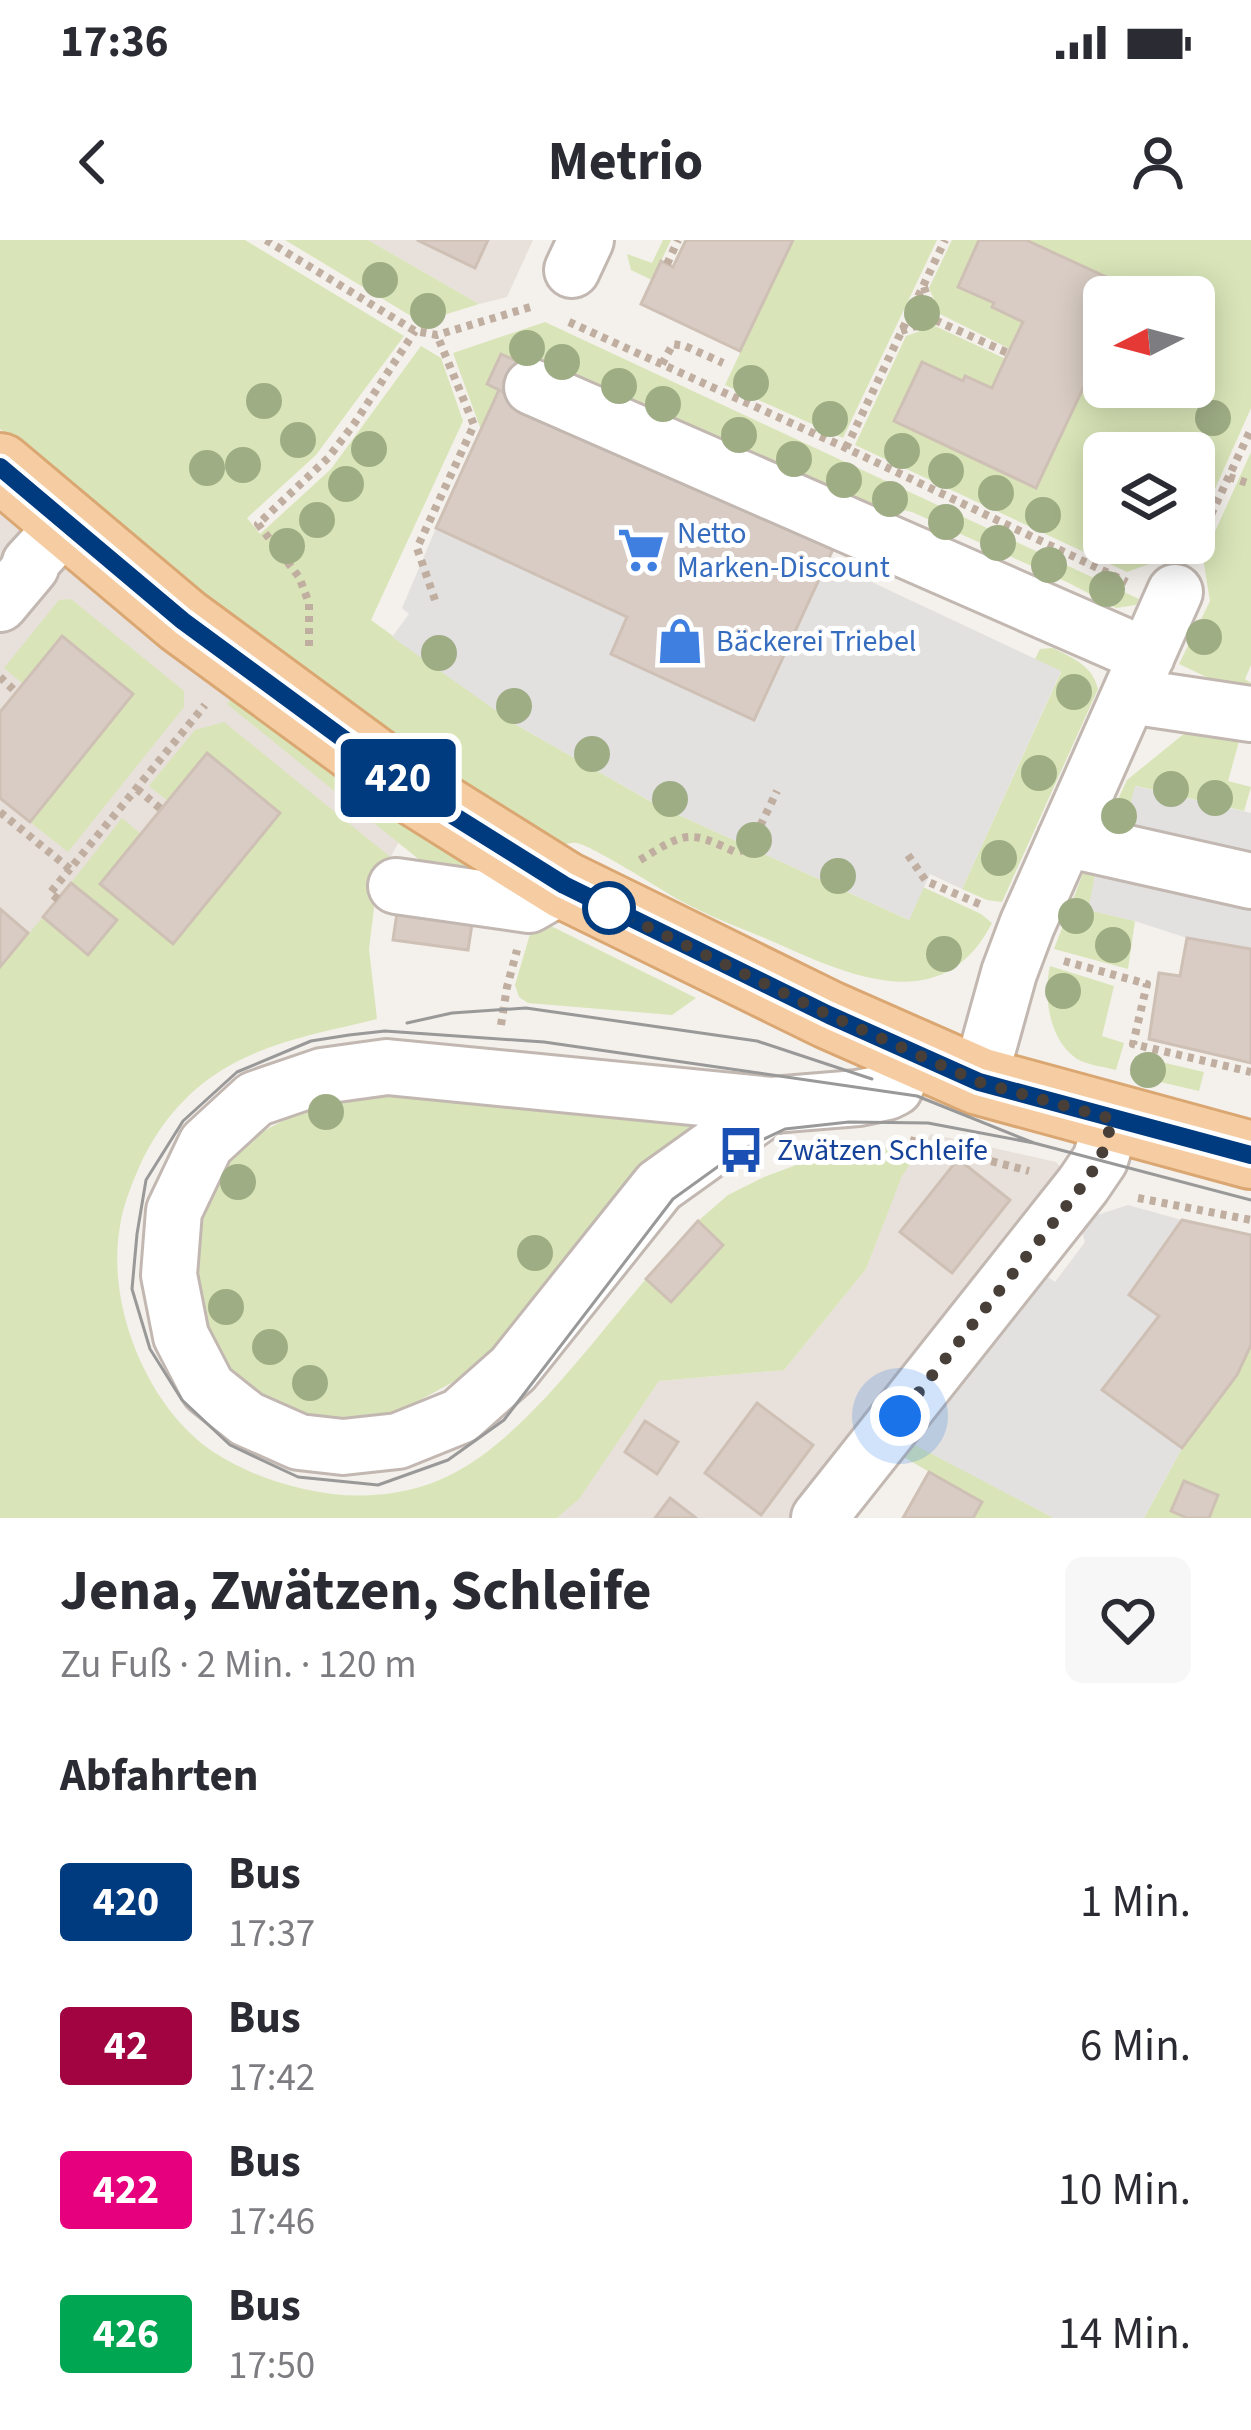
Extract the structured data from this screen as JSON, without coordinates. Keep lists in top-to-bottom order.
{
  "places": {
    "supermarket": ["Netto Marken-Discount"],
    "shop": ["Bäckerei Triebel"],
    "bus stop": ["Zwätzen Schleife"]
  },
  "lines": ["bus line 420"],
  "north": "left",
  "page": {
    "status": "17:36",
    "header": "Metrio",
    "on_map": "420",
    "heading": [
      ["Jena, Zwätzen, Schleife", "Zu Fuß · 2 Min. · 120 m"],
      "Abfahrten"
    ],
    "list": [
      {
        "mark": "420",
        "name": "Bus",
        "note": "17:37",
        "value": "1 Min."
      },
      {
        "mark": "42",
        "name": "Bus",
        "note": "17:42",
        "value": "6 Min."
      },
      {
        "mark": "422",
        "name": "Bus",
        "note": "17:46",
        "value": "10 Min."
      },
      {
        "mark": "426",
        "name": "Bus",
        "note": "17:50",
        "value": "14 Min."
      }
    ]
  }
}
